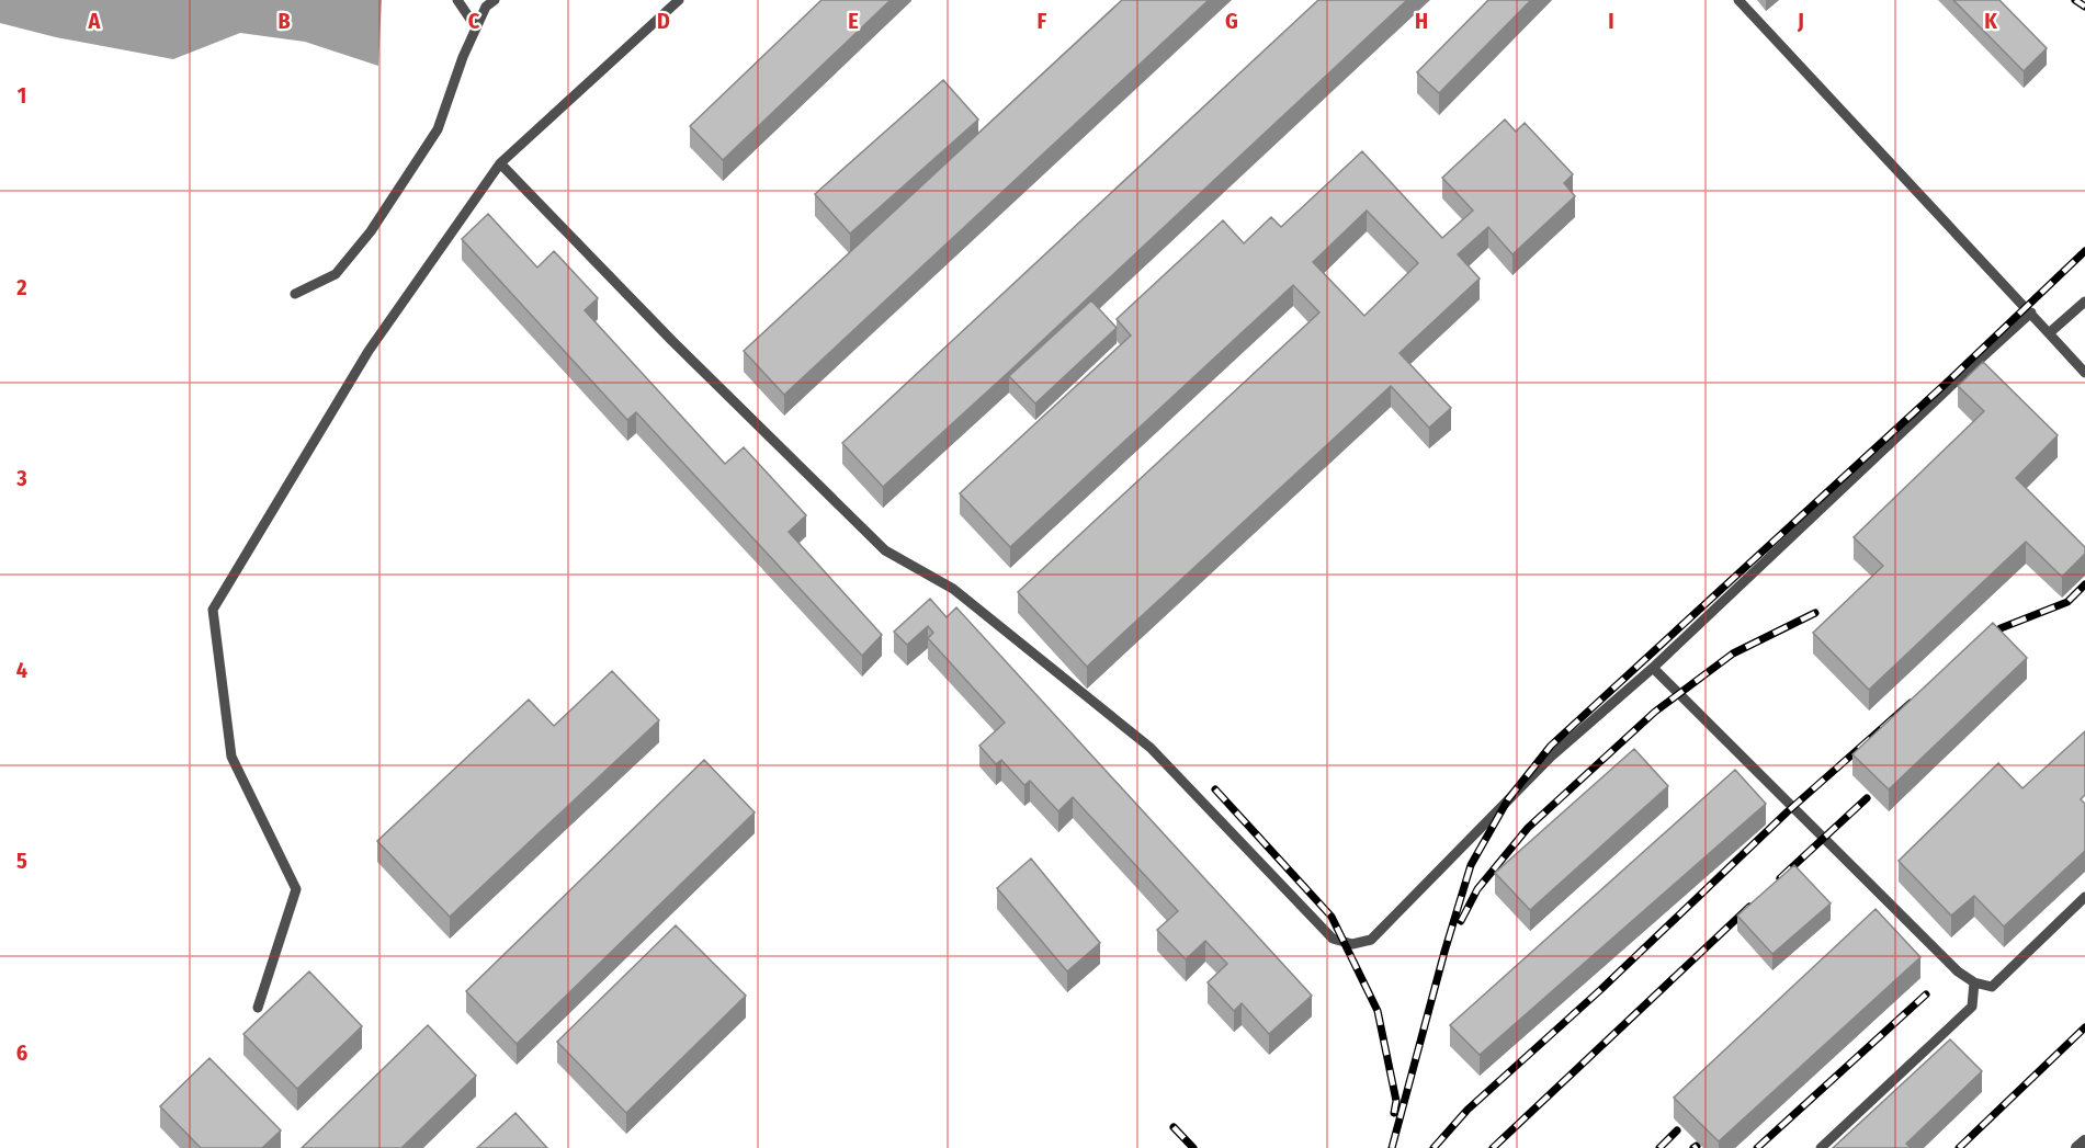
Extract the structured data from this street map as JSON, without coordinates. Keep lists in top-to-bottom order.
{
  "grid": {
    "columns": [
      "A",
      "B",
      "C",
      "D",
      "E",
      "F",
      "G",
      "H",
      "I",
      "J",
      "K"
    ],
    "rows": [
      "1",
      "2",
      "3",
      "4",
      "5",
      "6"
    ]
  }
}
